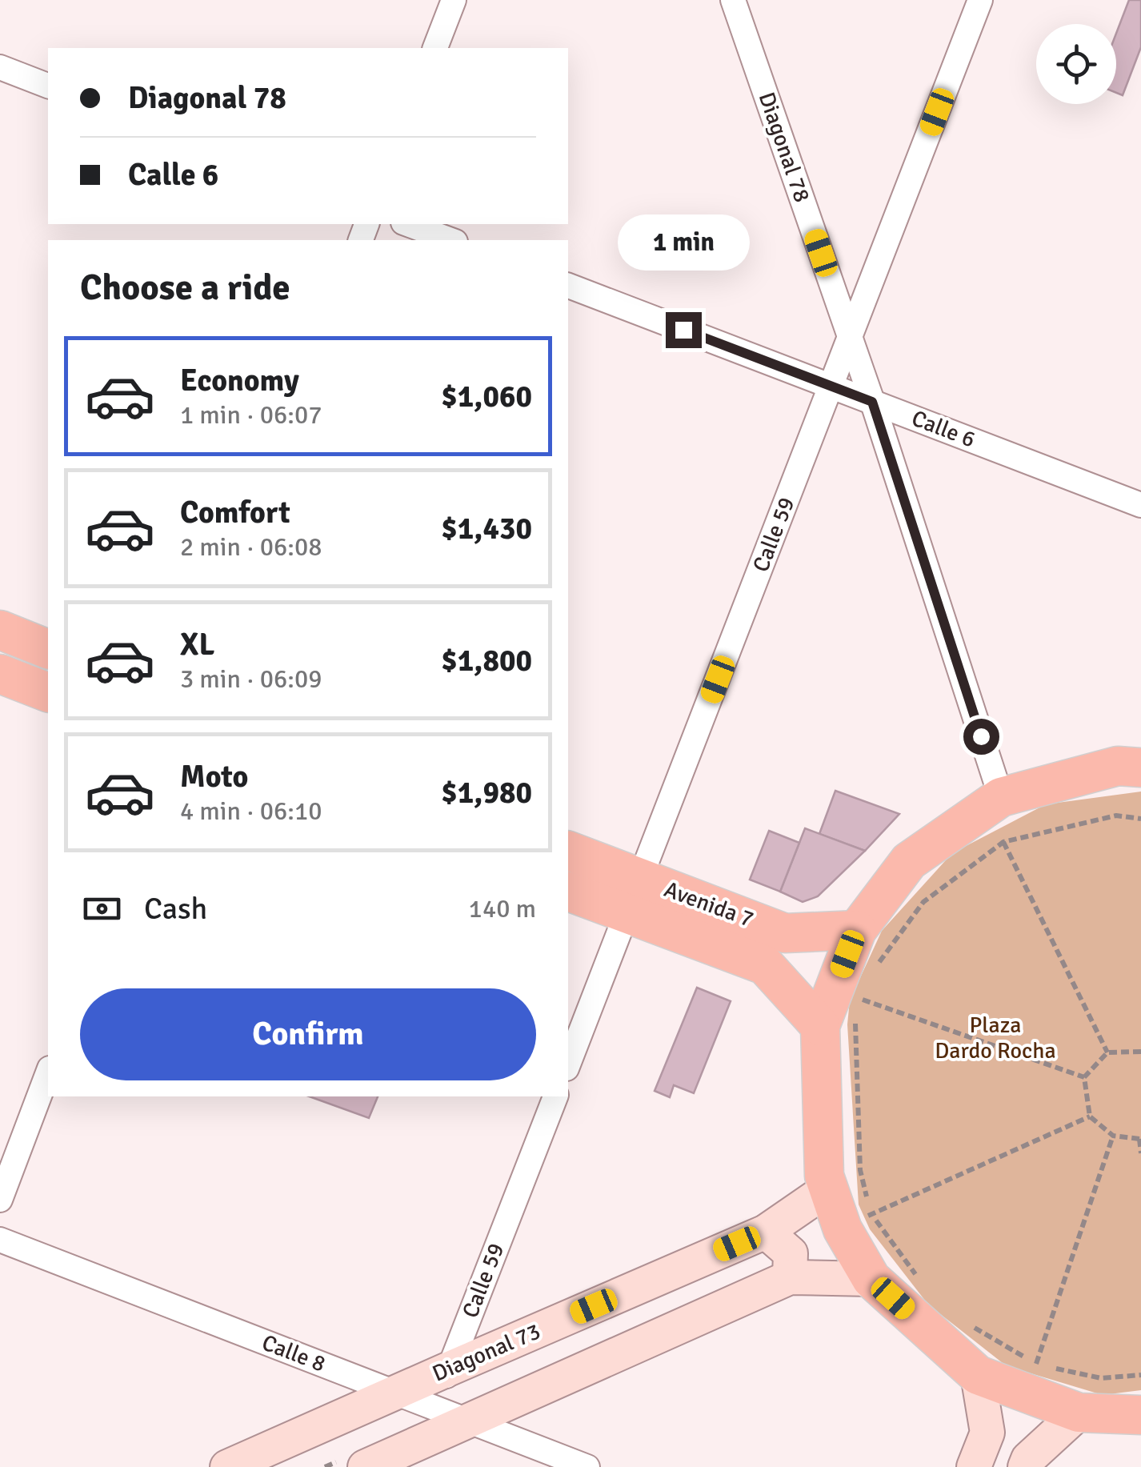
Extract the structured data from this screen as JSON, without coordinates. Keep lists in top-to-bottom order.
{
  "streets": {
    "main road": ["Avenida 7", "Diagonal 73"],
    "street": [
      "Diagonal 78",
      "Calle 6",
      "Calle 59",
      "Calle 8"
    ]
  },
  "crossings": [
    ["Diagonal 78", "Calle 6"],
    ["Diagonal 78", "Calle 59"],
    ["Calle 6", "Calle 59"],
    ["Calle 59", "Avenida 7"],
    ["Calle 59", "Diagonal 73"],
    ["Calle 59", "Calle 8"],
    ["Diagonal 73", "Calle 8"]
  ],
  "parks": ["Plaza Dardo Rocha"],
  "page": {
    "banner": ["Diagonal 78", "Calle 6"],
    "bubble": "1 min",
    "heading": "Choose a ride",
    "list": [
      {
        "name": "Economy",
        "note": "1 min · 06:07",
        "value": "$1,060"
      },
      {
        "name": "Comfort",
        "note": "2 min · 06:08",
        "value": "$1,430"
      },
      {
        "name": "XL",
        "note": "3 min · 06:09",
        "value": "$1,800"
      },
      {
        "name": "Moto",
        "note": "4 min · 06:10",
        "value": "$1,980"
      }
    ],
    "pay": ["Cash", "140 m"],
    "buttons": "Confirm"
  }
}
